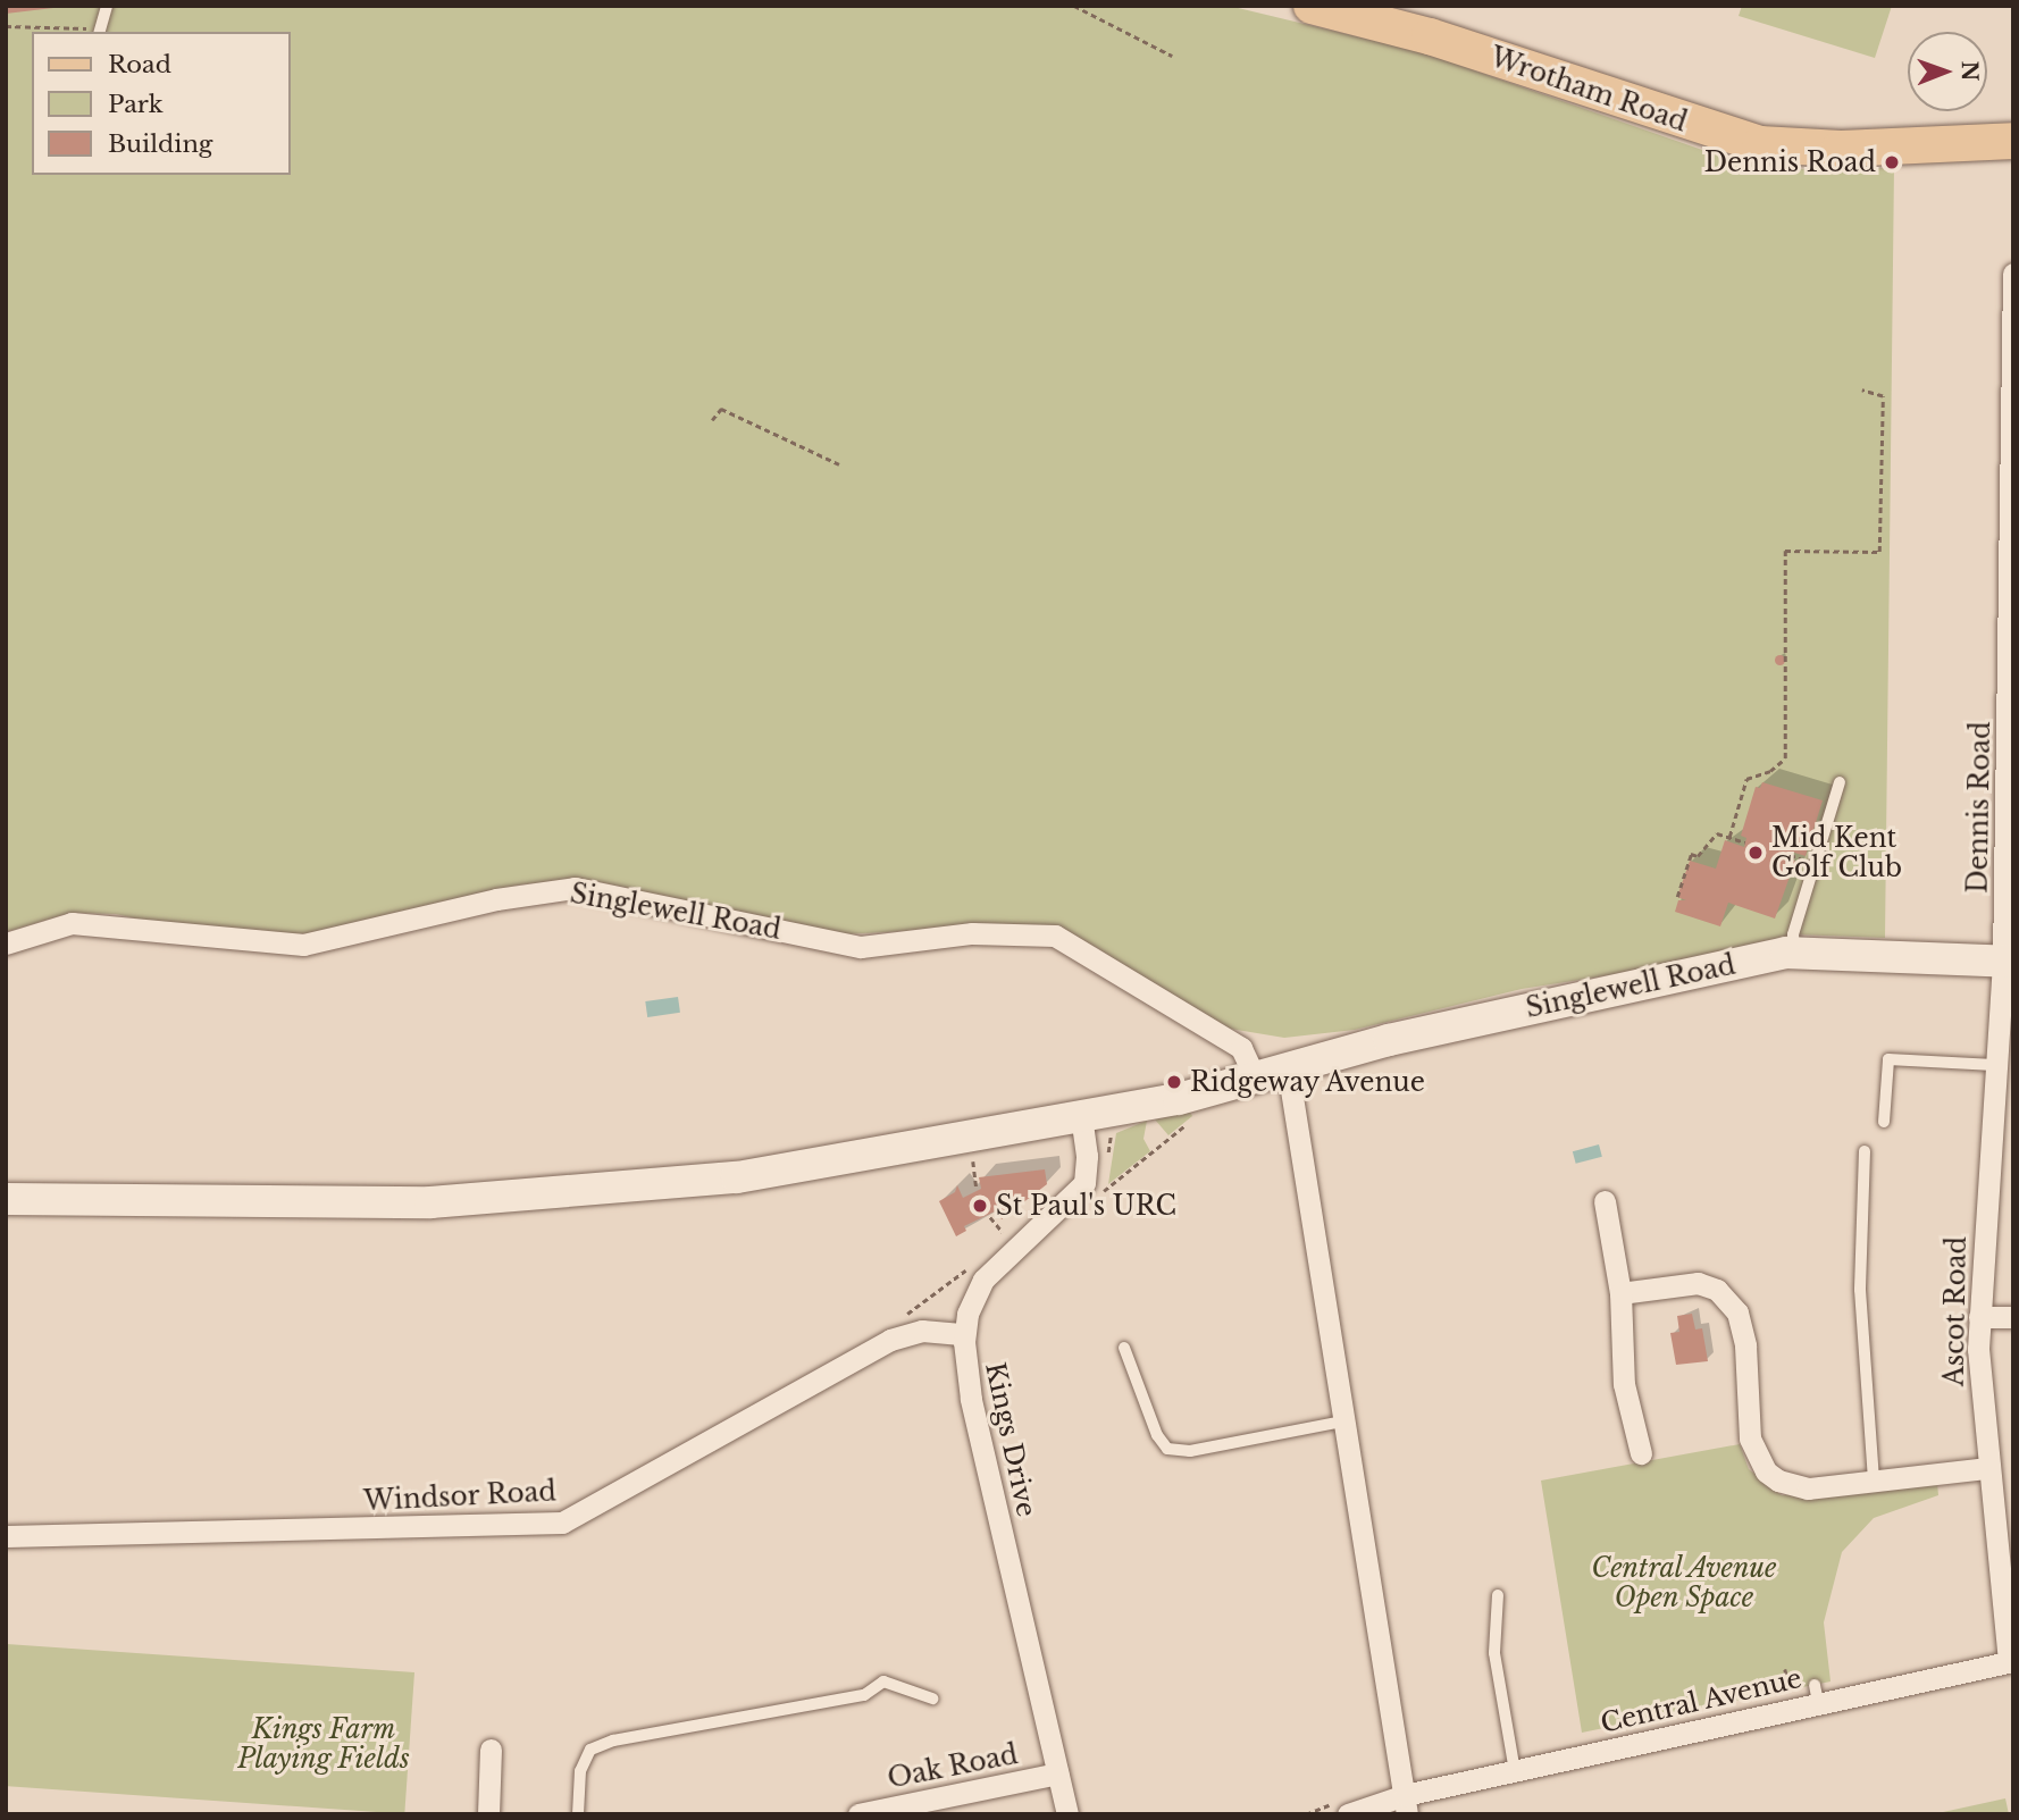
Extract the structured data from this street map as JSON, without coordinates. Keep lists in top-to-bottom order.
{
  "streets": {
    "main road": ["Wrotham Road"],
    "street": [
      "Dennis Road",
      "Singlewell Road",
      "Ascot Road",
      "Kings Drive",
      "Windsor Road",
      "Central Avenue",
      "Oak Road"
    ]
  },
  "crossings": [
    ["Dennis Road", "Singlewell Road"],
    ["Dennis Road", "Ascot Road"],
    ["Singlewell Road", "Ascot Road"],
    ["Singlewell Road", "Kings Drive"],
    ["Ascot Road", "Central Avenue"],
    ["Kings Drive", "Windsor Road"],
    ["Kings Drive", "Oak Road"]
  ],
  "parks": ["Central Avenue Open Space", "Kings Farm Playing Fields"],
  "places": [
    "Dennis Road",
    "Mid Kent Golf Club",
    "Ridgeway Avenue",
    "St Paul's URC"
  ],
  "legend": ["Road", "Park", "Building"],
  "north": "right"
}
